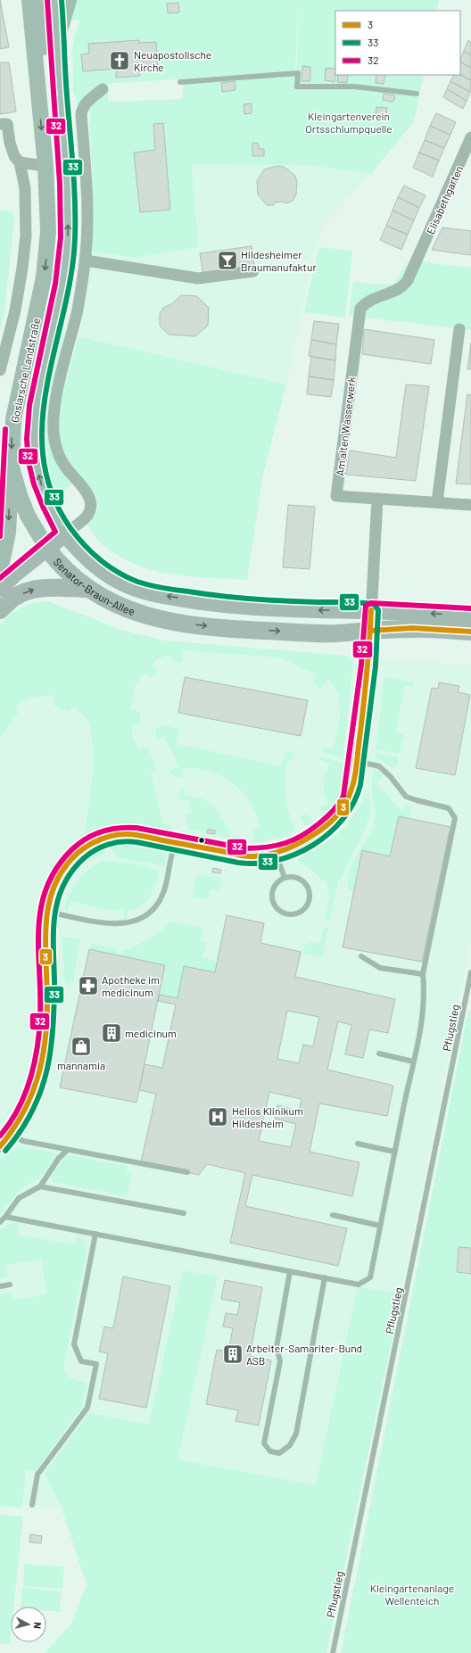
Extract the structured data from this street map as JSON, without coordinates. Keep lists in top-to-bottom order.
{
  "streets": {
    "main road": ["Goslarsche Landstraße", "Senator-Braun-Allee"],
    "street": ["Elisabethgarten", "Am alten Wasserwerk"],
    "lane": ["Pflugstieg"]
  },
  "crossings": [
    ["Elisabethgarten", "Am alten Wasserwerk"],
    ["Goslarsche Landstraße", "Senator-Braun-Allee"]
  ],
  "parks": ["Kleingartenverein Ortsschlumpquelle", "Kleingartenanlage Wellenteich"],
  "places": {
    "church": ["Neuapostolische Kirche"],
    "bar": ["Hildesheimer Braumanufaktur"],
    "pharmacy": ["Apotheke im medicinum"],
    "building": ["medicinum", "Arbeiter-Samariter-Bund ASB"],
    "shop": ["mannamia"],
    "hospital": ["Helios Klinikum Hildesheim"]
  },
  "lines": ["transit line 33", "transit line 32", "transit line 3"],
  "legend": ["3", "33", "32"],
  "north": "right"
}
